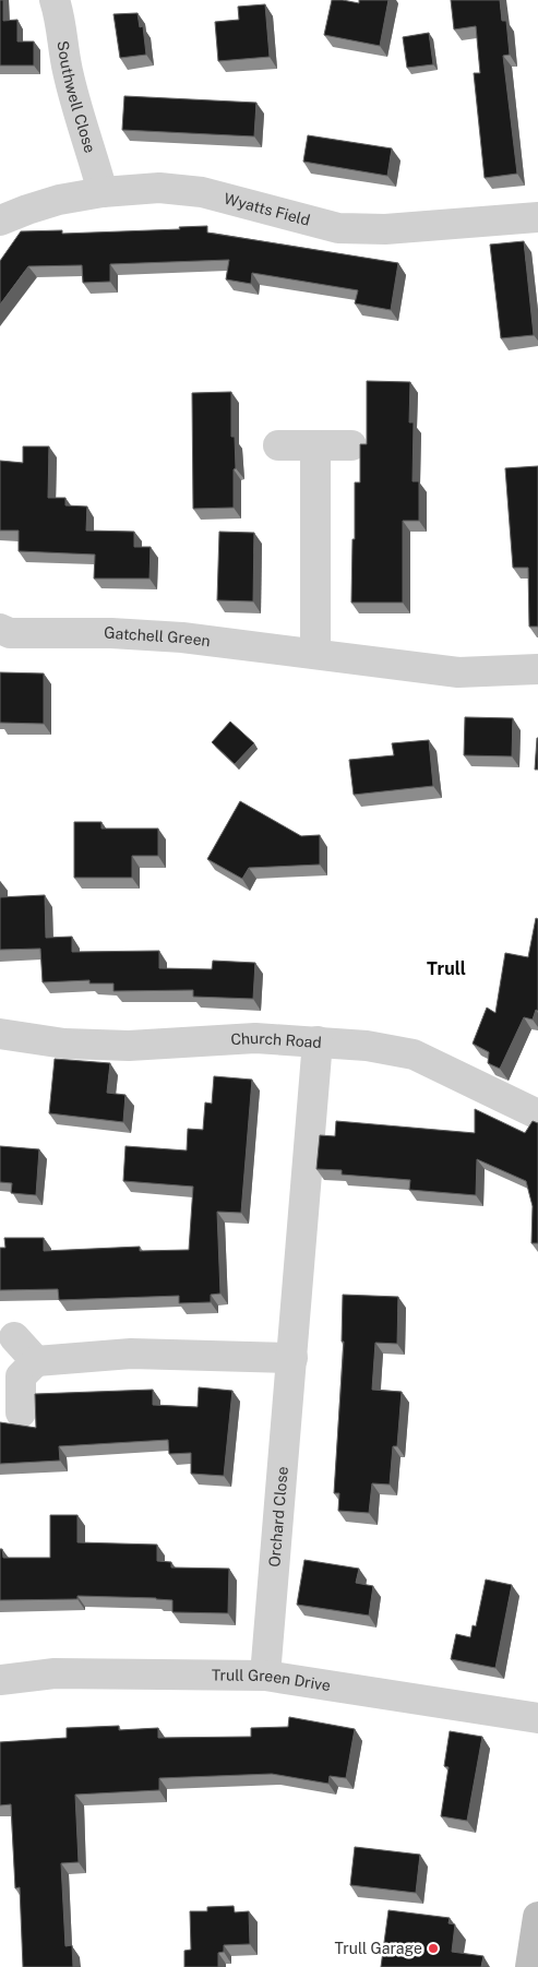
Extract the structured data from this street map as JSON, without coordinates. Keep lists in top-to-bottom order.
{
  "streets": {
    "street": [
      "Southwell Close",
      "Wyatts Field",
      "Gatchell Green",
      "Church Road",
      "Orchard Close",
      "Trull Green Drive"
    ]
  },
  "crossings": [
    ["Southwell Close", "Wyatts Field"],
    ["Church Road", "Orchard Close"],
    ["Orchard Close", "Trull Green Drive"]
  ],
  "districts": ["Trull"],
  "places": ["Trull Garage"]
}
